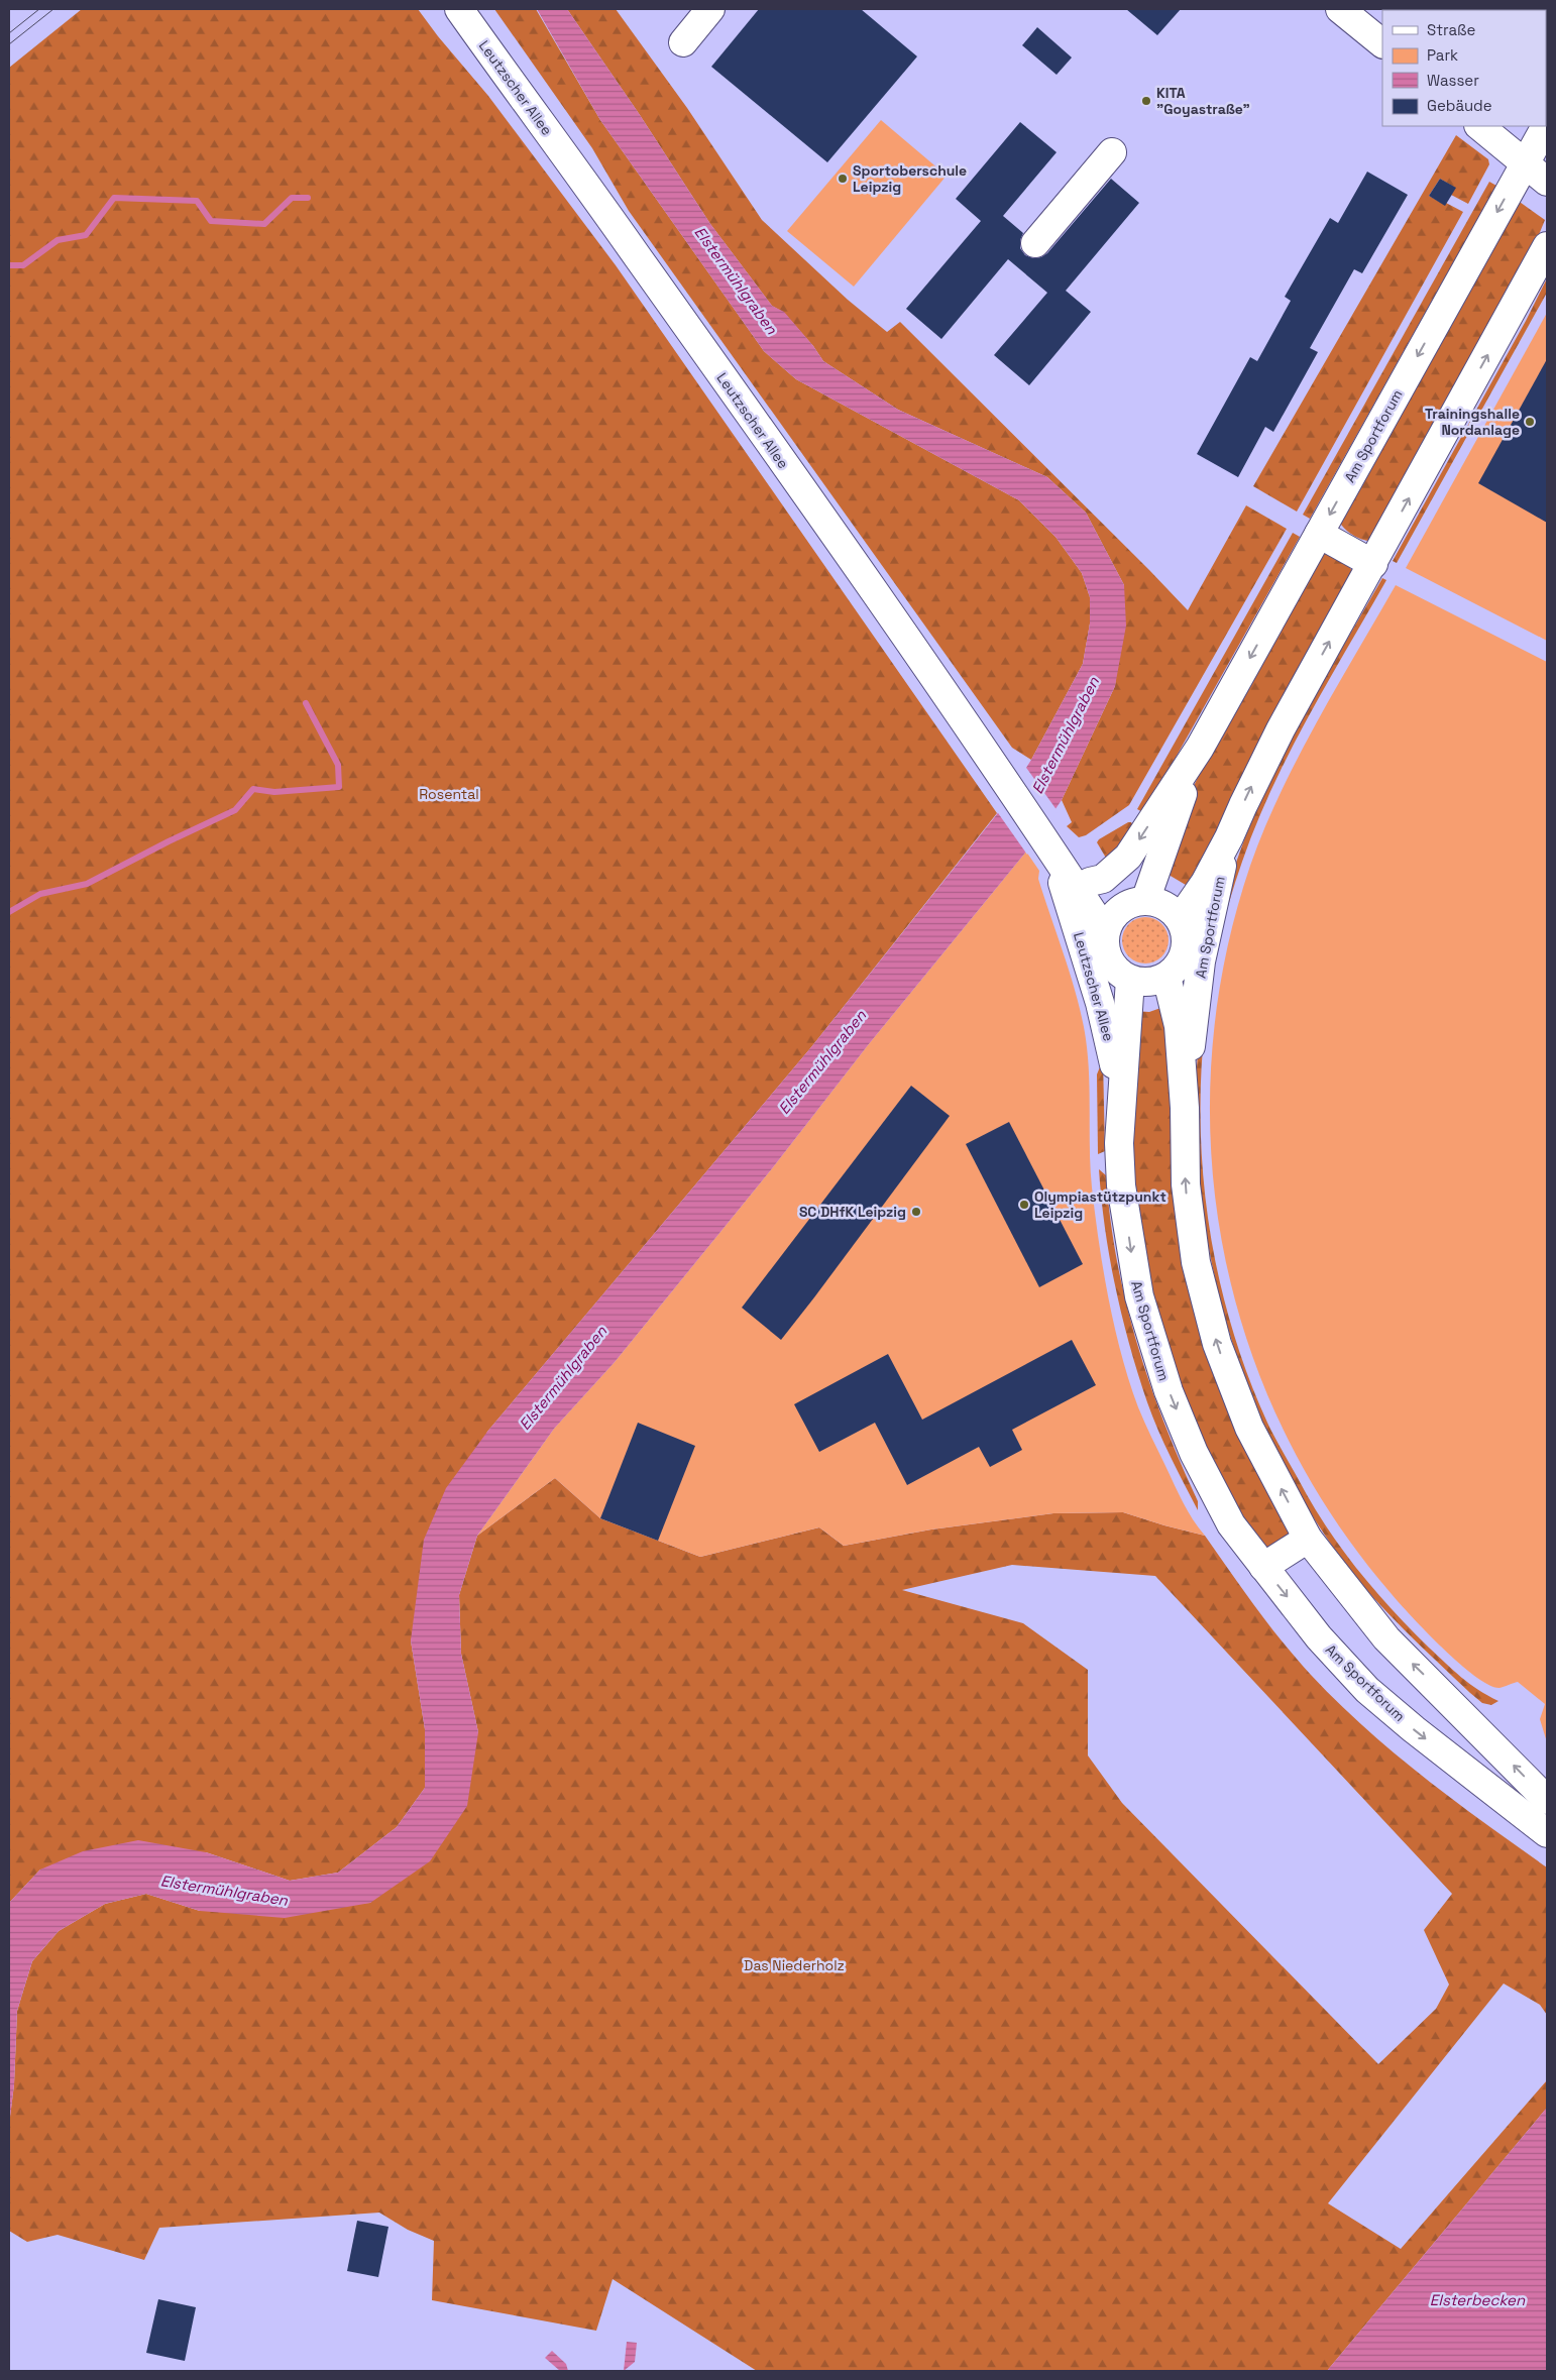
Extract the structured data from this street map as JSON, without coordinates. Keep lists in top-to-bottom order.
{
  "streets": {
    "main road": ["Leutzscher Allee", "Am Sportforum"]
  },
  "crossings": [
    ["Leutzscher Allee", "Am Sportforum"]
  ],
  "water": ["Elstermühlgraben", "Elsterbecken"],
  "parks": ["Rosental", "Das Niederholz"],
  "places": [
    "KITA \"Goyastraße\"",
    "Sportoberschule Leipzig",
    "Trainingshalle Nordanlage",
    "Olympiastützpunkt Leipzig",
    "SC DHfK Leipzig"
  ],
  "legend": [
    "Straße",
    "Park",
    "Wasser",
    "Gebäude"
  ]
}
